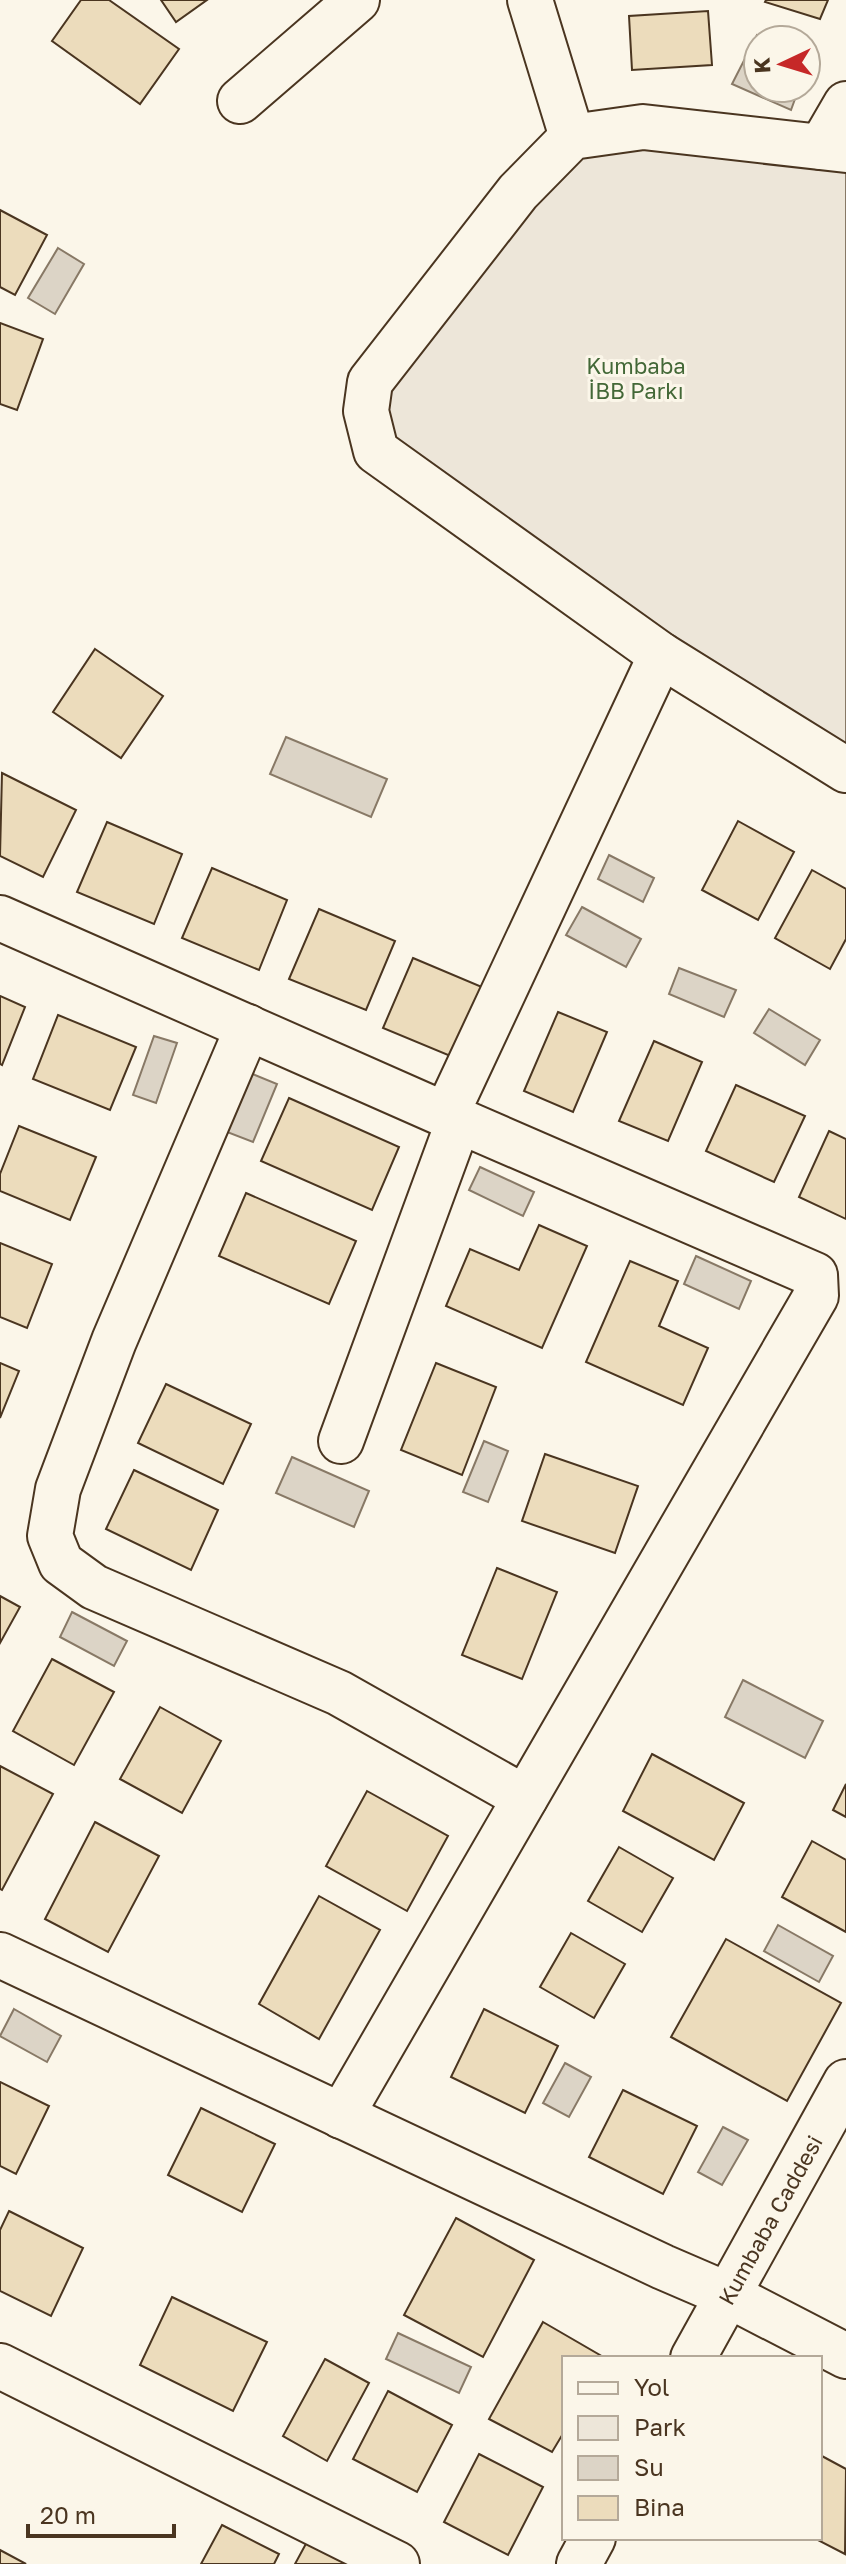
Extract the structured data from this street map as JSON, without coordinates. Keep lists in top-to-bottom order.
{
  "streets": {
    "street": ["Kumbaba Caddesi"]
  },
  "parks": ["Kumbaba İBB Parkı"],
  "legend": [
    "Yol",
    "Park",
    "Su",
    "Bina"
  ],
  "scale_bar": "20 m",
  "north": "left"
}
